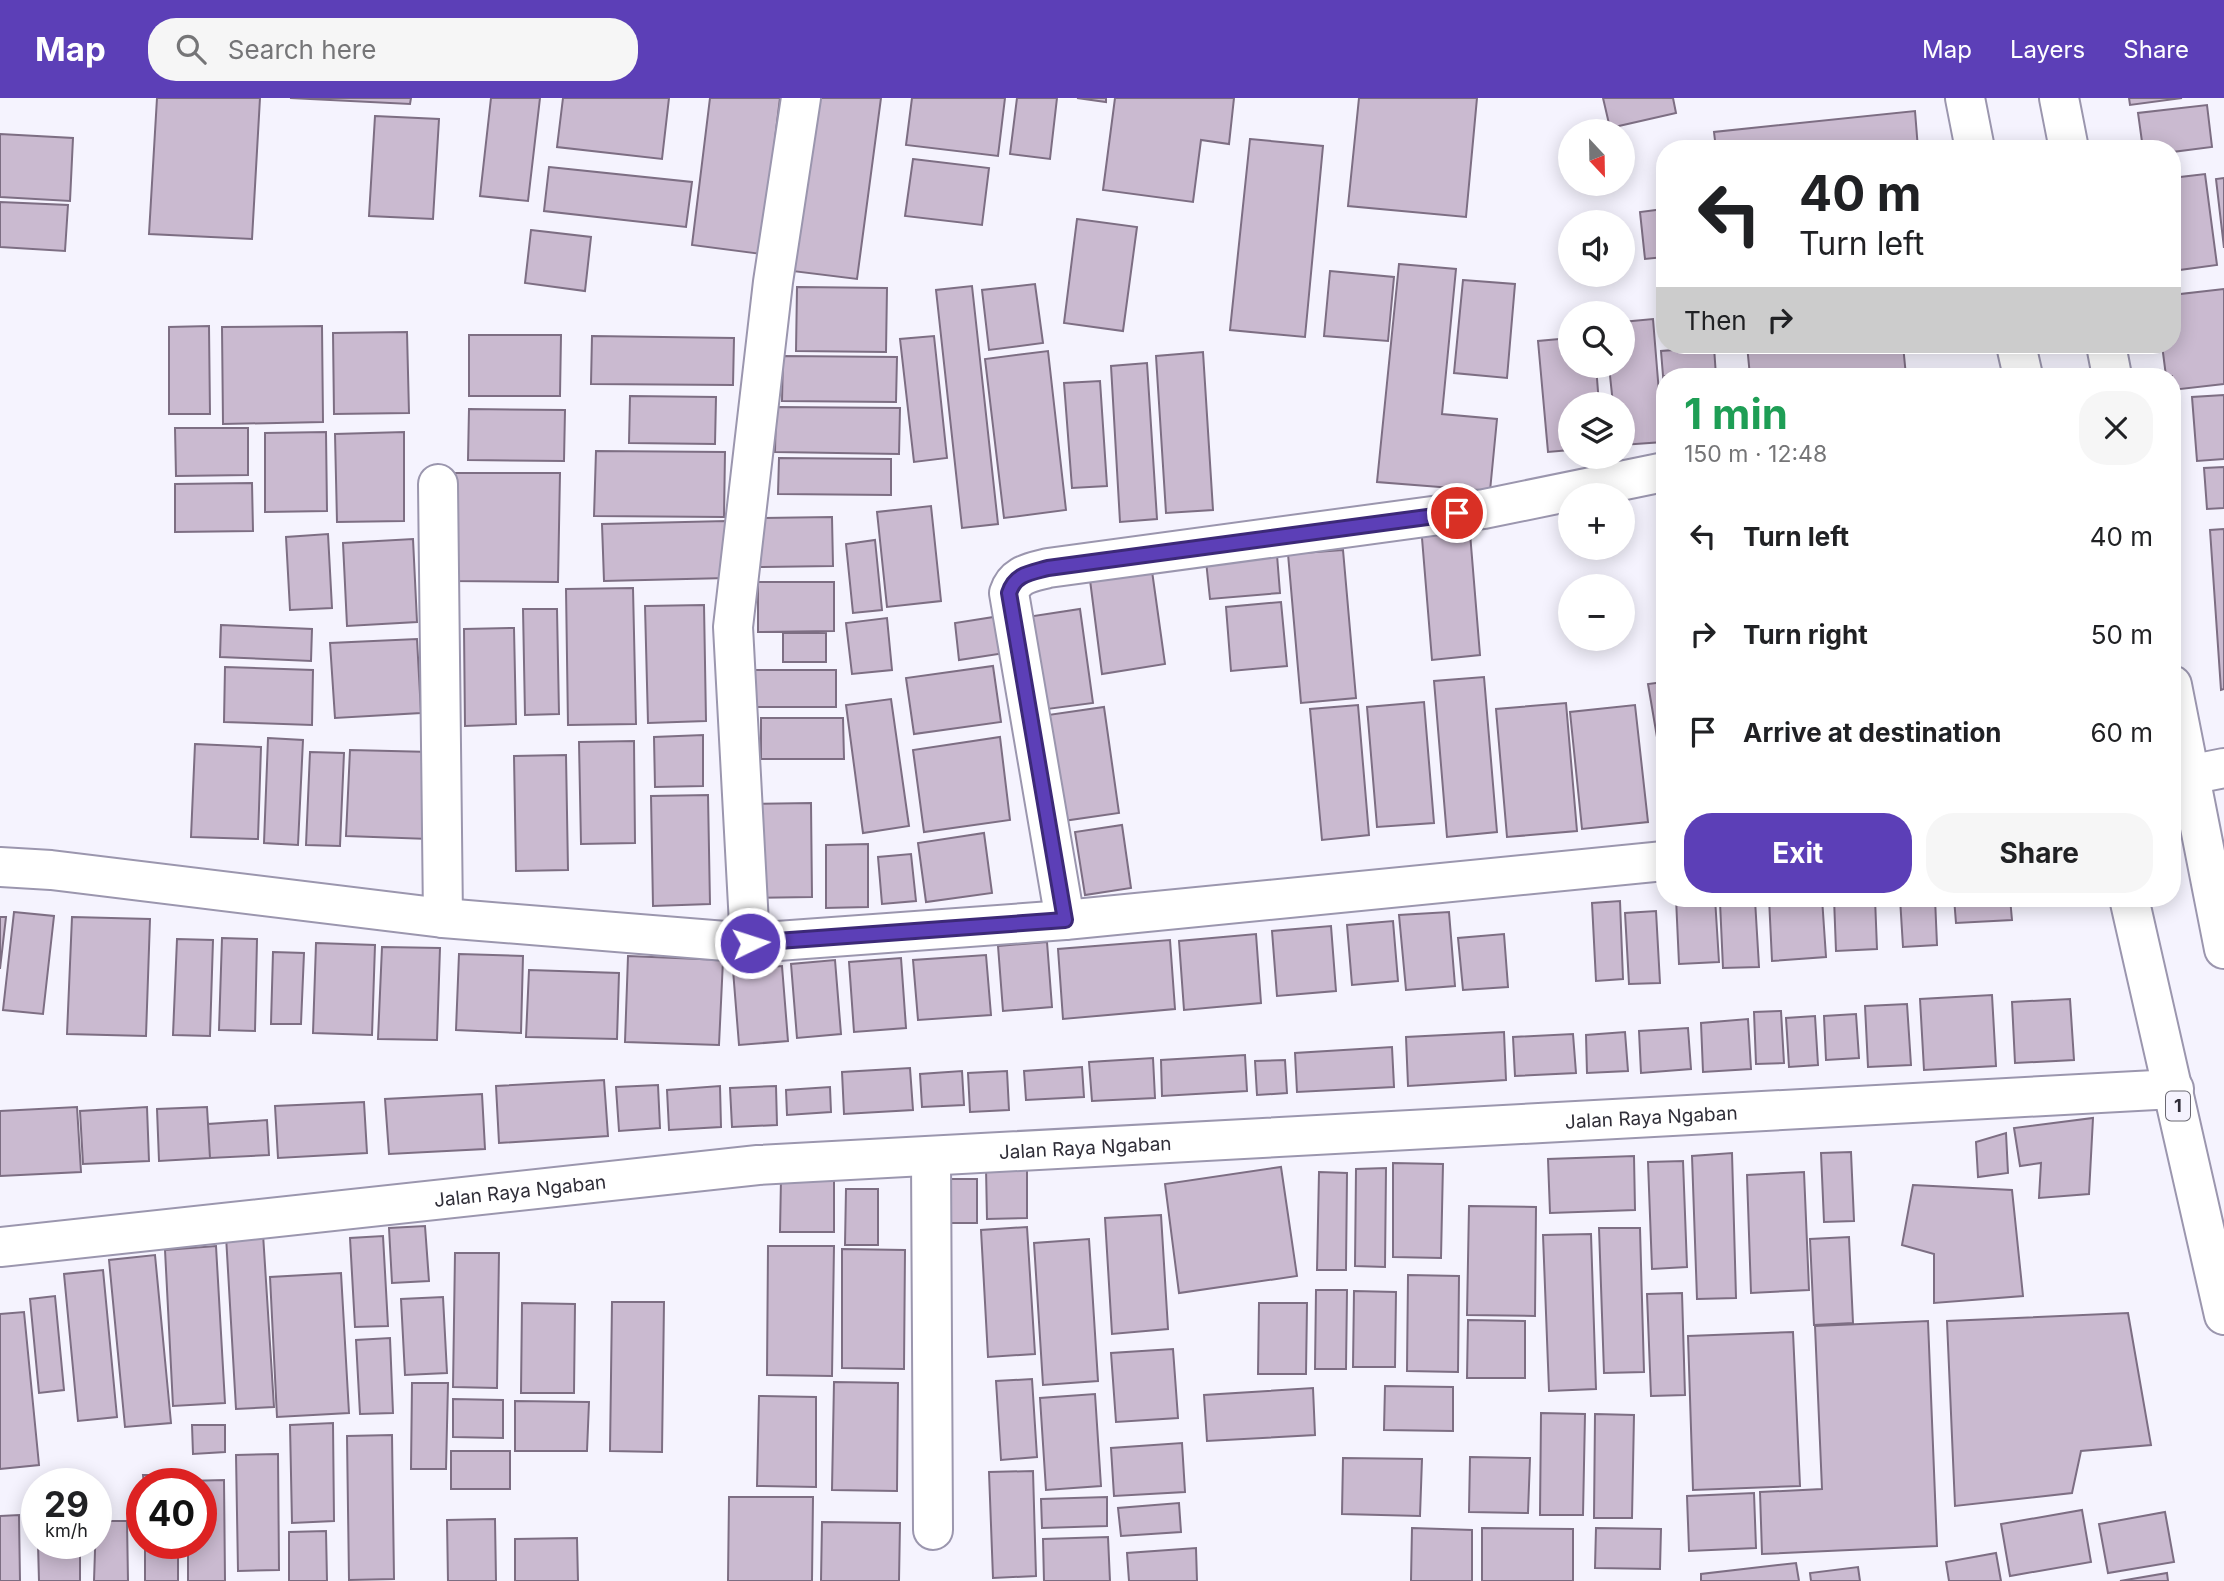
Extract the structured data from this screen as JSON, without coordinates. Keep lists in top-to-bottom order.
{
  "streets": {
    "main road": ["1", "Jalan Raya Ngaban"]
  },
  "crossings": [
    ["1", "Jalan Raya Ngaban"]
  ],
  "north": "bottom",
  "page": {
    "header": "Map",
    "search": "Search here",
    "nav": ["Map", "Layers", "Share"],
    "map_buttons": ["+", "−"],
    "turn": ["40 m", "Turn left"],
    "then": "Then",
    "heading": ["1 min", "150 m · 12:48"],
    "list": [
      {
        "name": "Turn left",
        "value": "40 m"
      },
      {
        "name": "Turn right",
        "value": "50 m"
      },
      {
        "name": "Arrive at destination",
        "value": "60 m"
      }
    ],
    "buttons": ["Exit", "Share"],
    "speed": "29 km/h",
    "limit": "40"
  }
}
